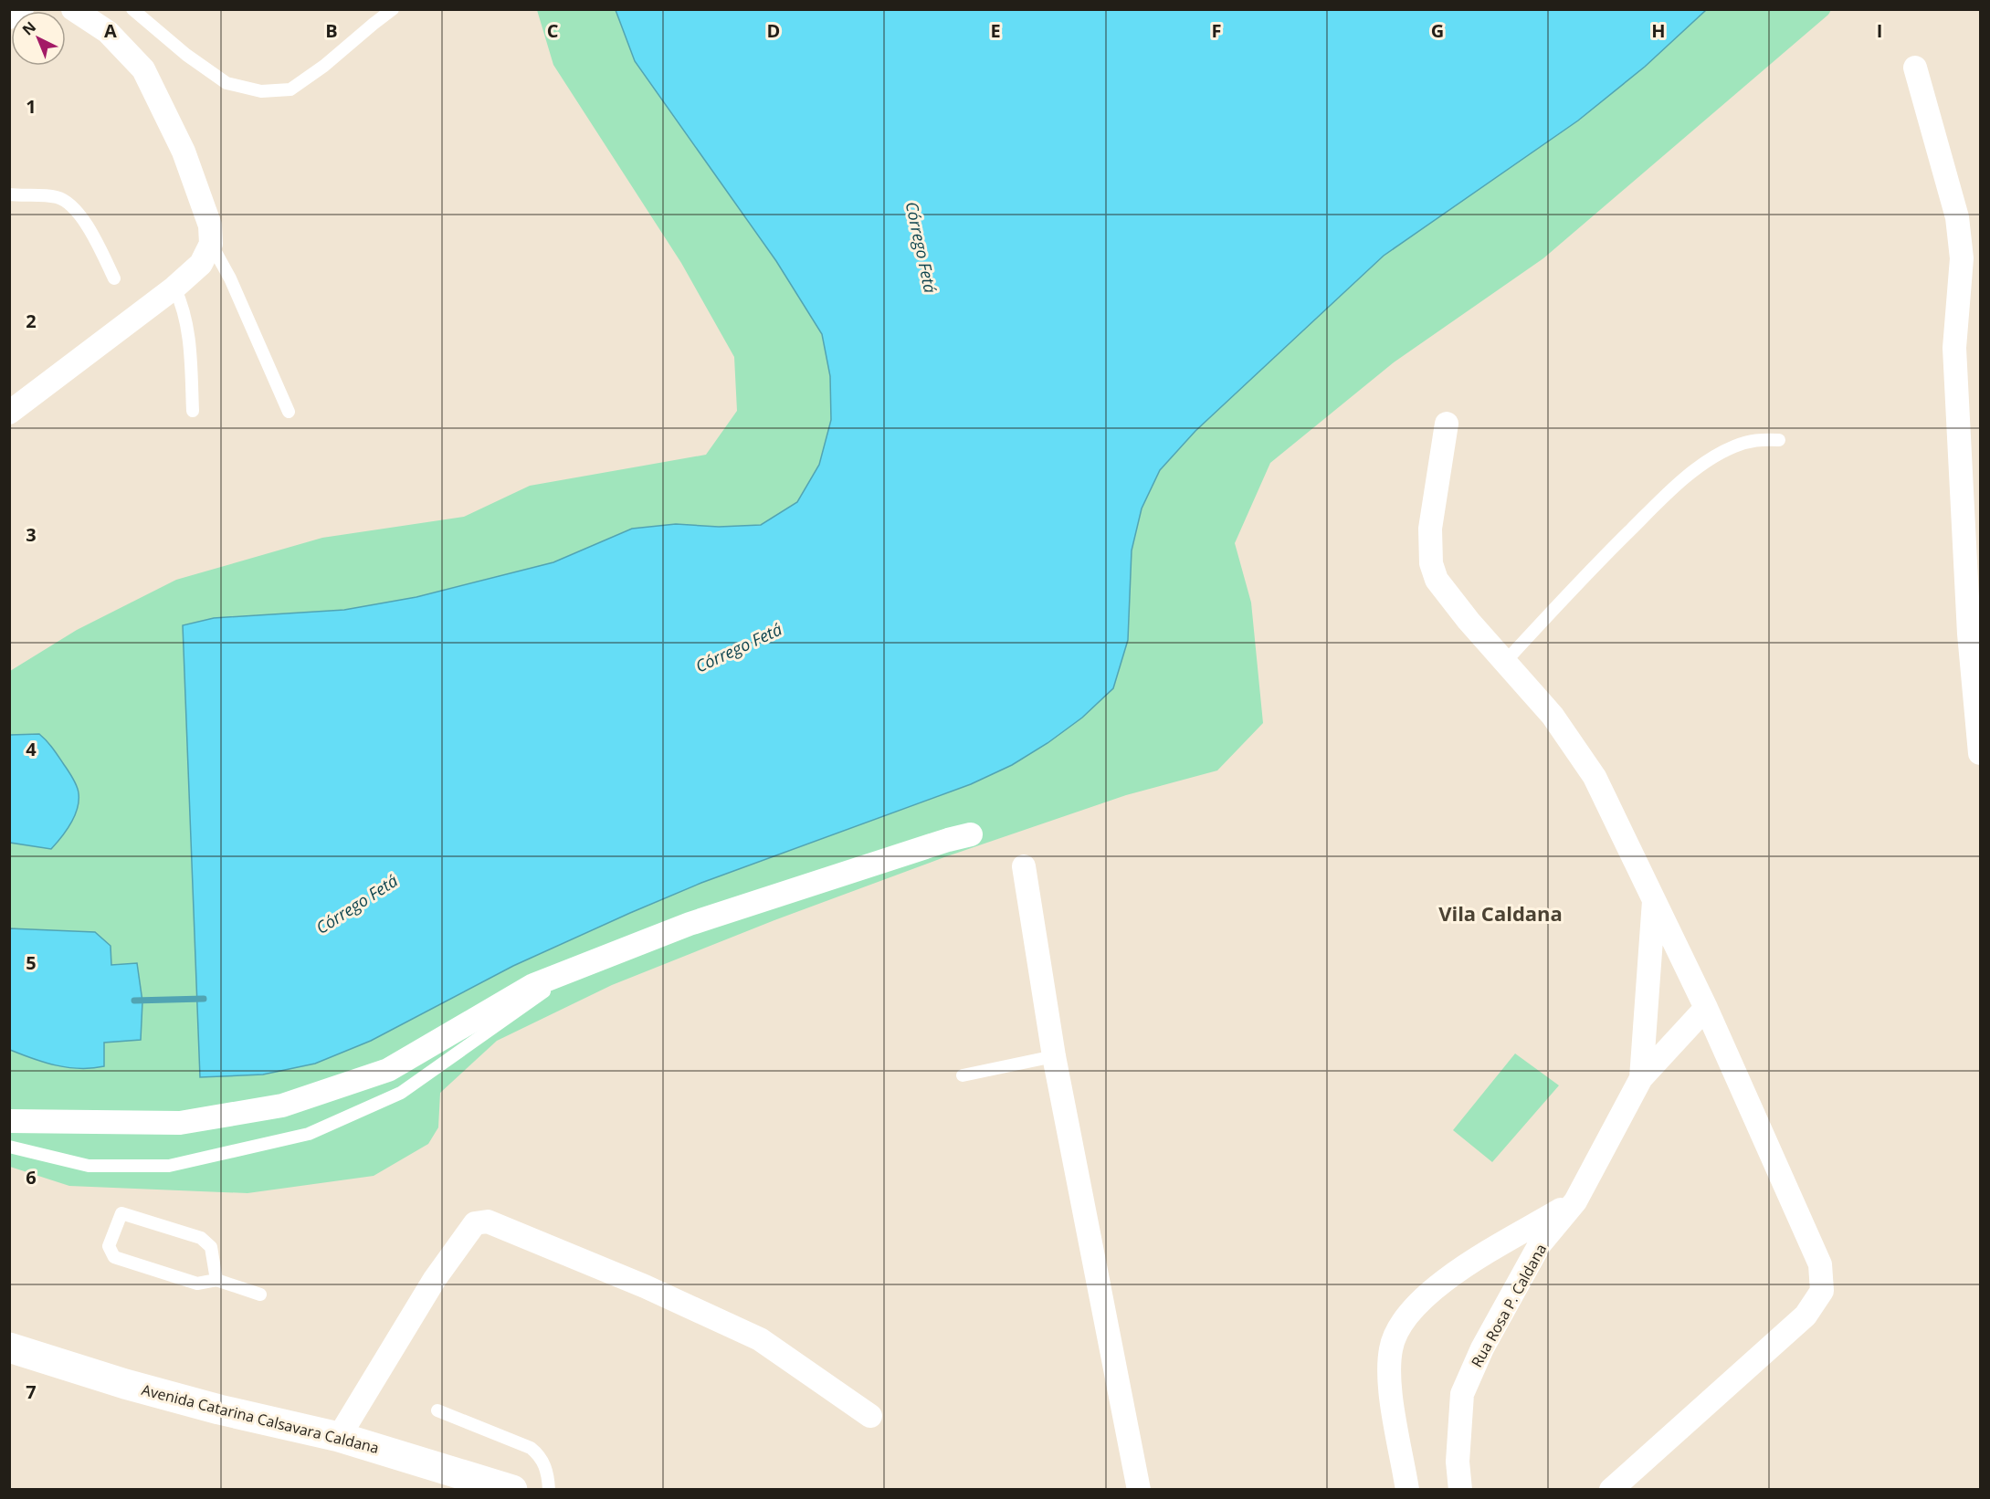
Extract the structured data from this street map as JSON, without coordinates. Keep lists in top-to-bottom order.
{
  "streets": {
    "street": ["Rua Rosa P. Caldana", "Avenida Catarina Calsavara Caldana"]
  },
  "districts": ["Vila Caldana"],
  "water": ["Córrego Fetá"],
  "north": "top left",
  "grid": {
    "columns": [
      "A",
      "B",
      "C",
      "D",
      "E",
      "F",
      "G",
      "H",
      "I"
    ],
    "rows": [
      "1",
      "2",
      "3",
      "4",
      "5",
      "6",
      "7"
    ]
  }
}
